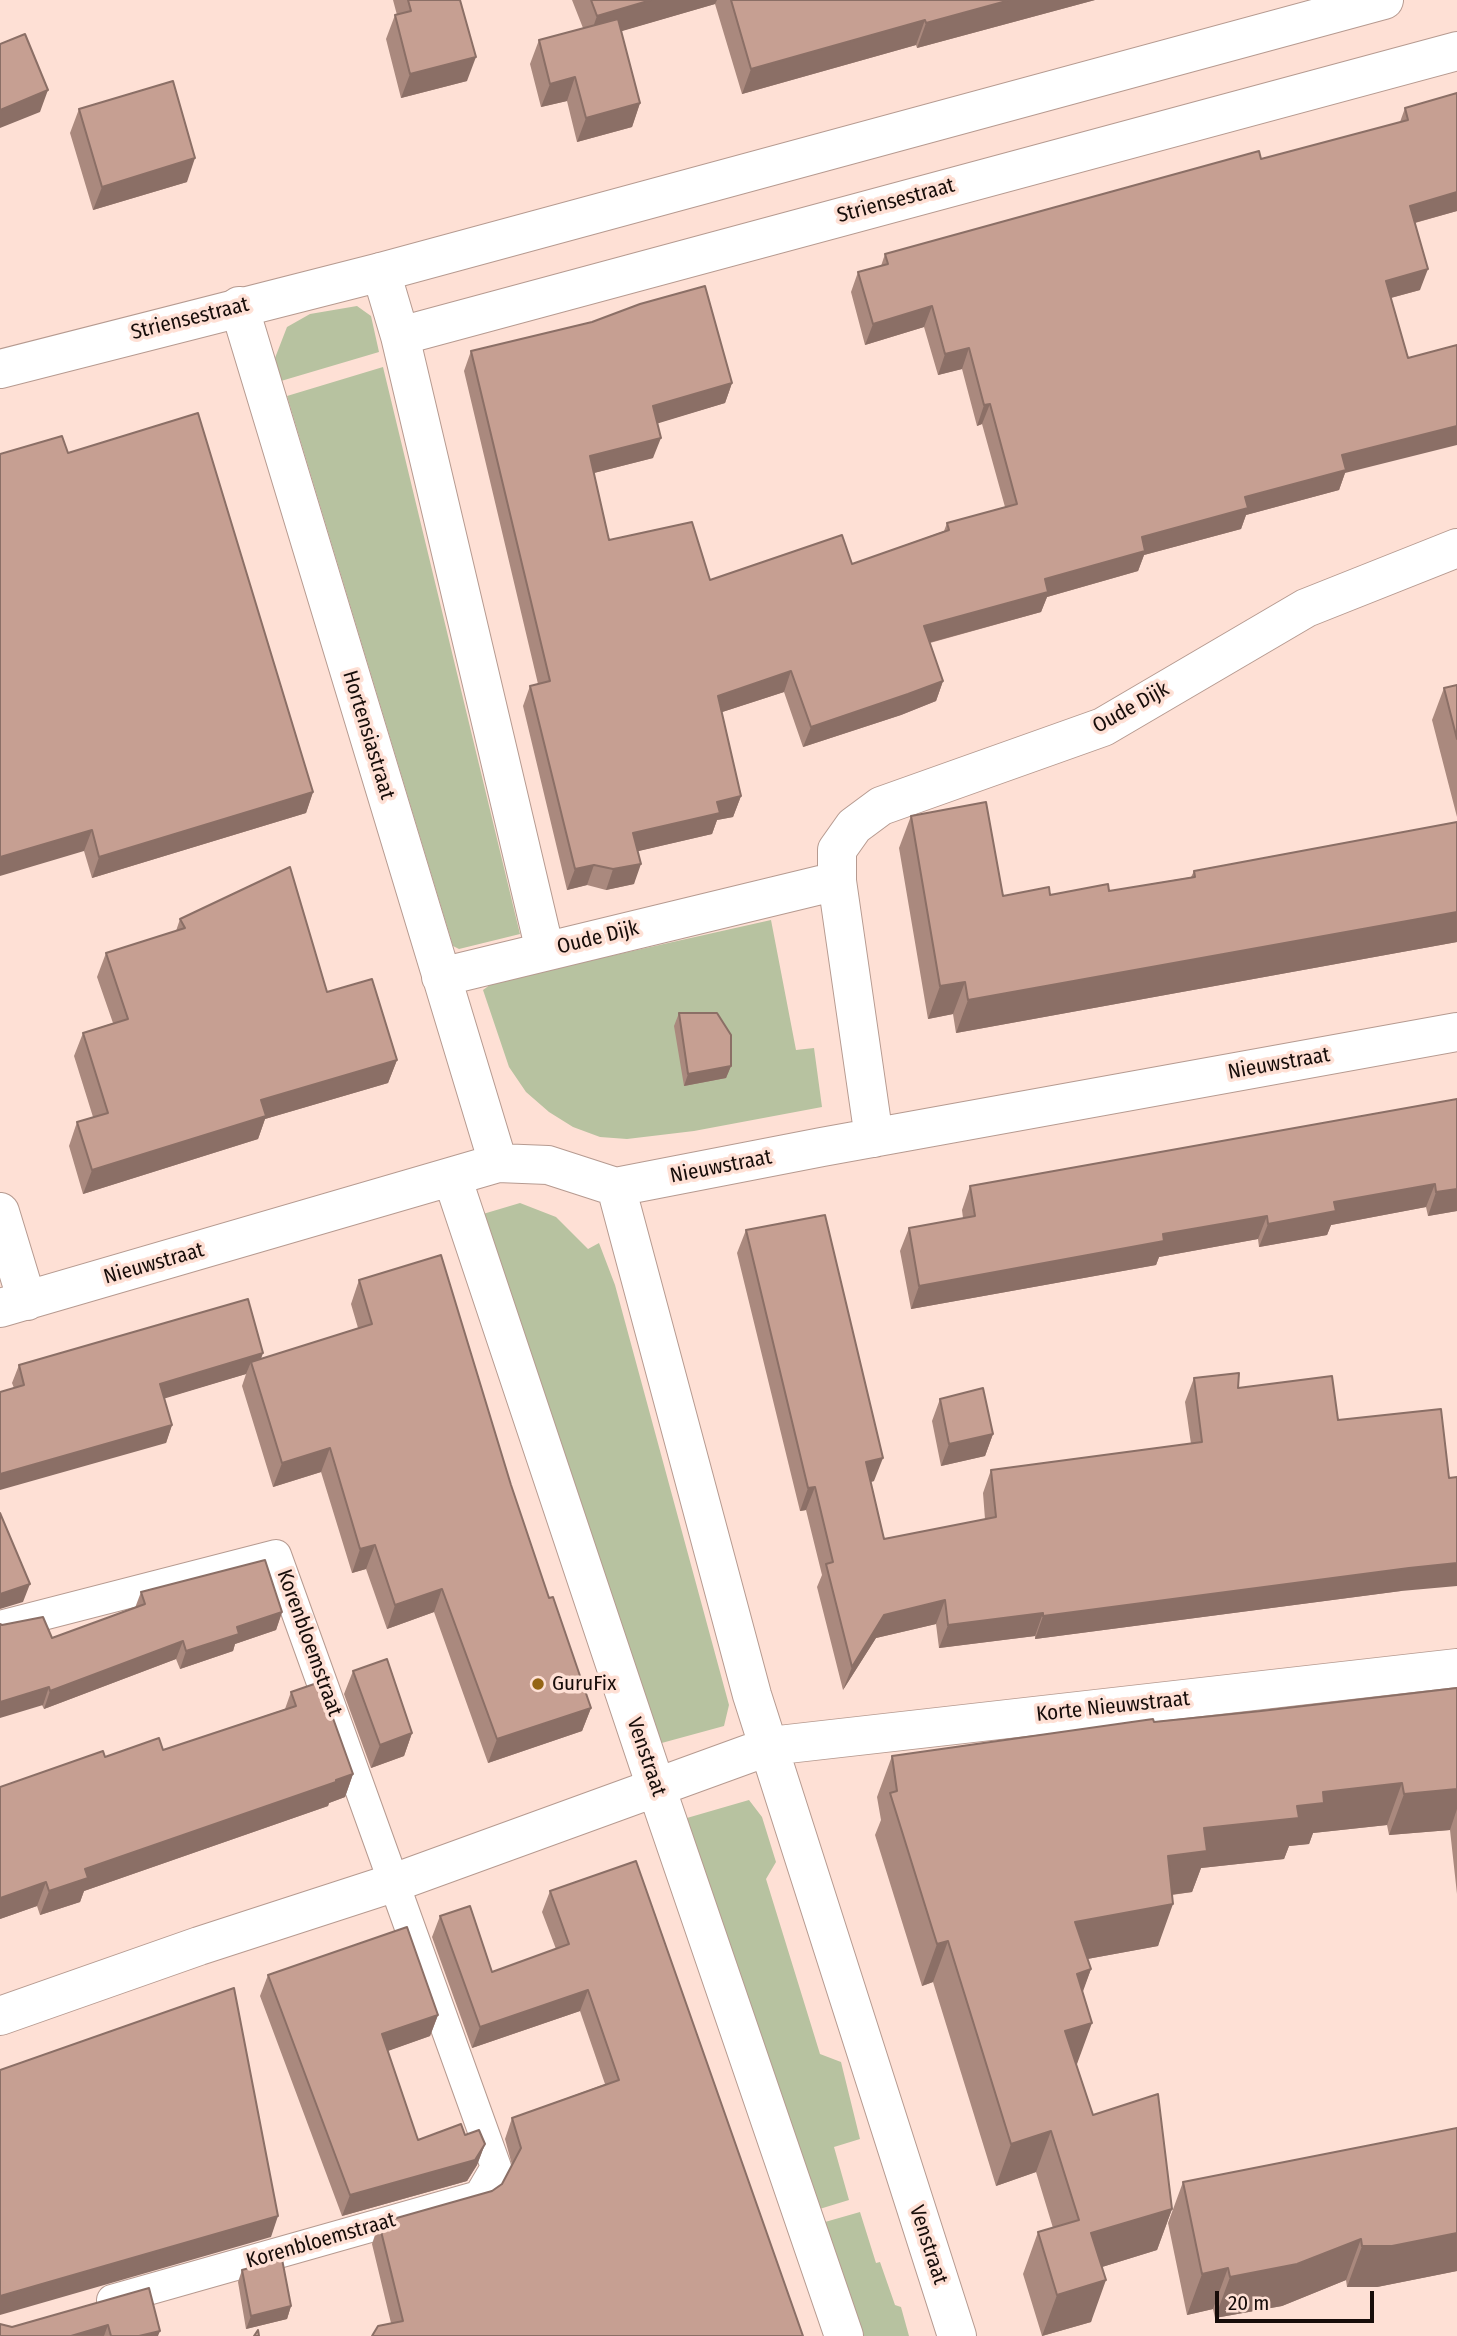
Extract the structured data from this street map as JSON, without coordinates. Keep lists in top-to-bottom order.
{
  "streets": {
    "street": [
      "Striensestraat",
      "Oude Dijk",
      "Hortensiastraat",
      "Nieuwstraat",
      "Korte Nieuwstraat",
      "Venstraat"
    ],
    "lane": ["Korenbloemstraat"]
  },
  "crossings": [
    ["Striensestraat", "Hortensiastraat"],
    ["Oude Dijk", "Hortensiastraat"],
    ["Oude Dijk", "Nieuwstraat"],
    ["Hortensiastraat", "Nieuwstraat"],
    ["Nieuwstraat", "Venstraat"],
    ["Korte Nieuwstraat", "Venstraat"]
  ],
  "places": ["GuruFix"],
  "scale_bar": "20 m"
}
